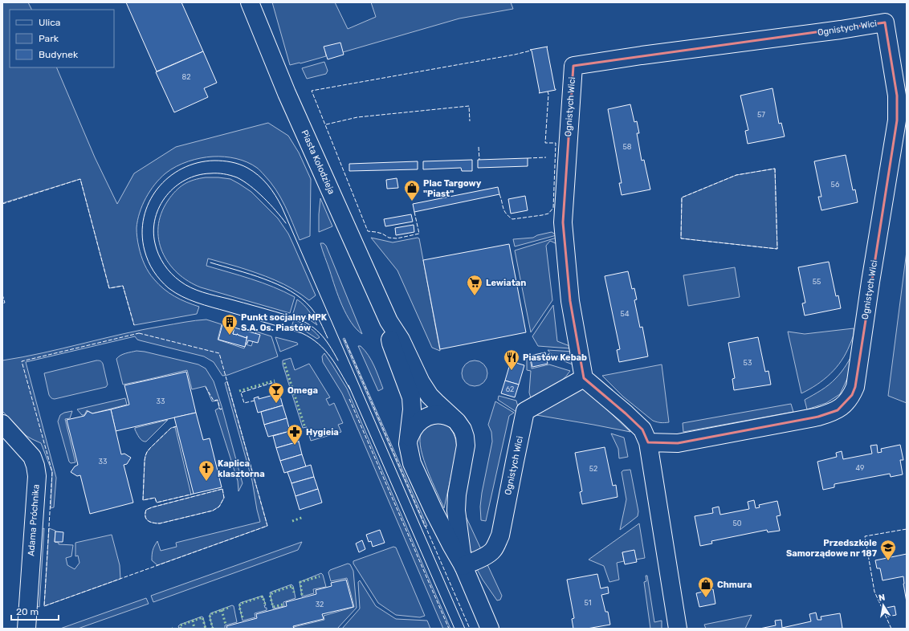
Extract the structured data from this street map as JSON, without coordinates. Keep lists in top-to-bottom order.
{
  "streets": {
    "street": ["Ognistych Wici", "Piasta Kołodzieja", "Adama Próchnika"]
  },
  "crossings": [
    ["Ognistych Wici", "Piasta Kołodzieja"]
  ],
  "places": {
    "shop": ["Plac Targowy \"Piast\"", "Chmura"],
    "supermarket": ["Lewiatan"],
    "building": ["Punkt socjalny MPK S.A. Os. Piastów"],
    "restaurant": ["Piastów Kebab"],
    "bar": ["Omega"],
    "pharmacy": ["Hygieia"],
    "church": ["Kaplica klasztorna"],
    "school or university": ["Przedszkole Samorządowe nr 187"]
  },
  "house_numbers": [
    "82",
    "57",
    "58",
    "56",
    "55",
    "54",
    "53",
    "62",
    "33",
    "33",
    "49",
    "52",
    "50",
    "51",
    "32"
  ],
  "legend": ["Ulica", "Park", "Budynek"],
  "scale_bar": "20 m",
  "north": "top"
}
